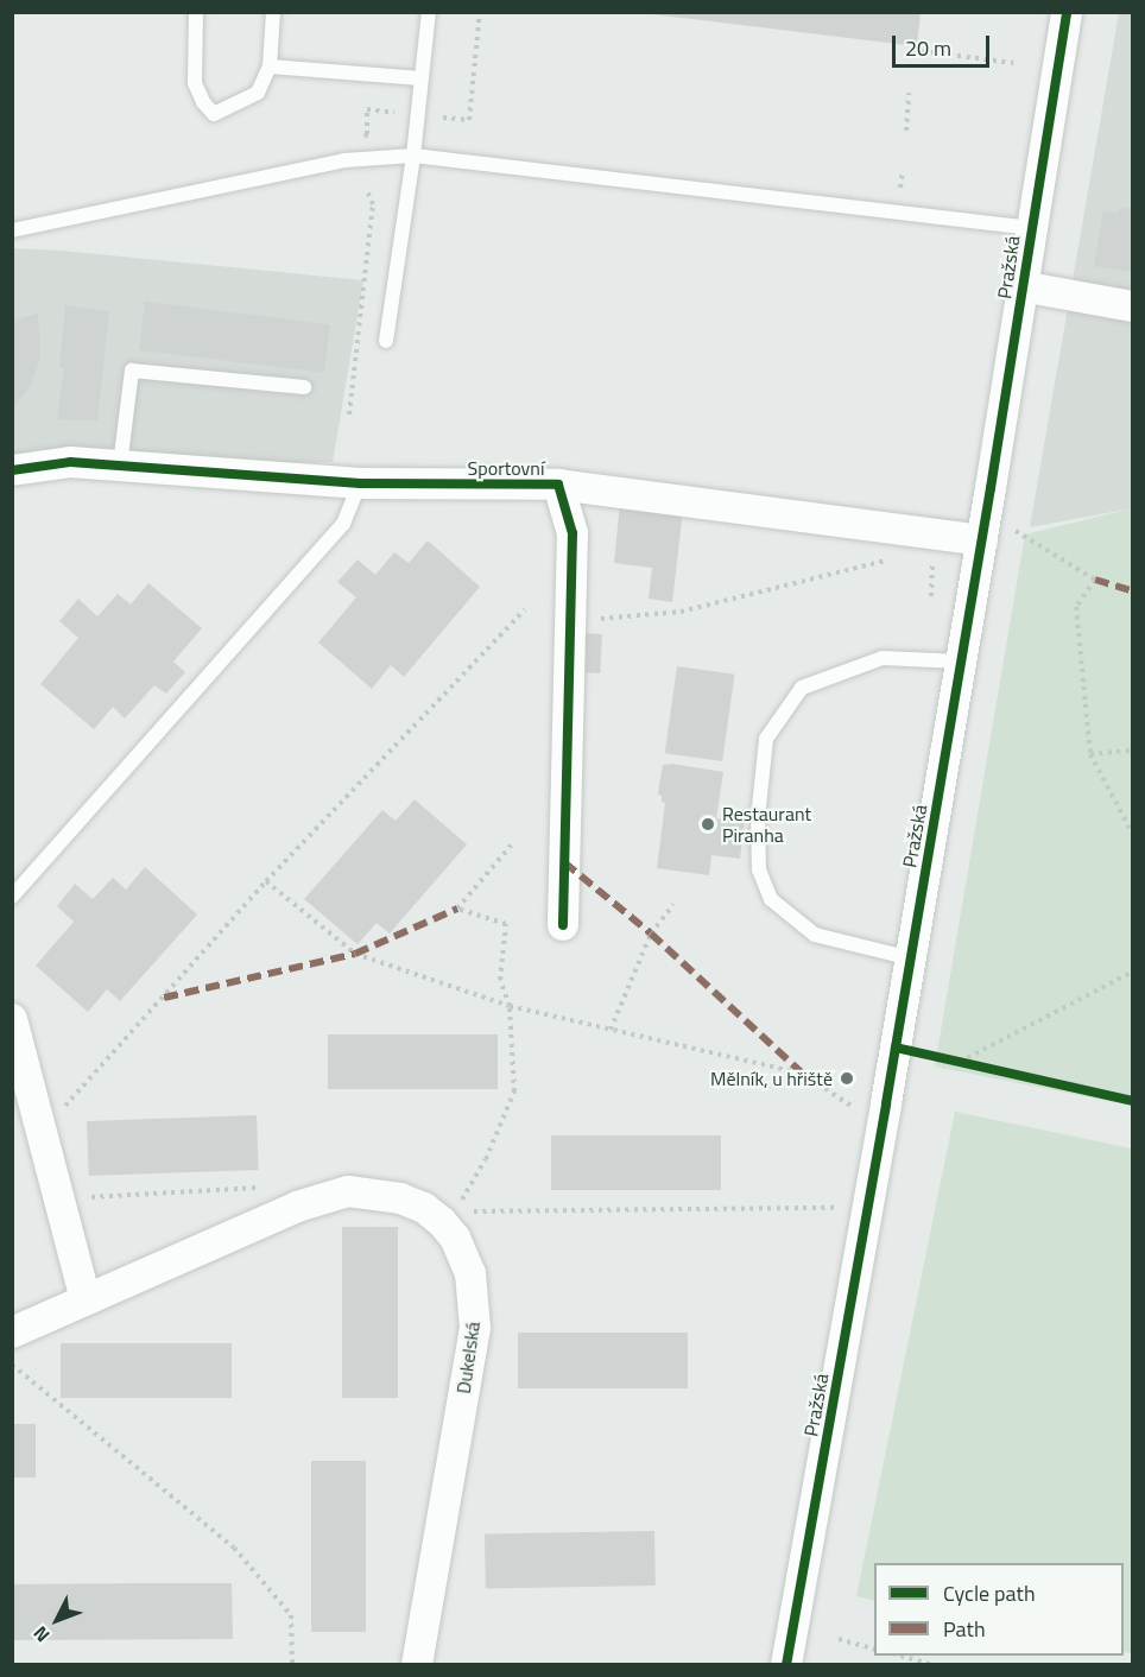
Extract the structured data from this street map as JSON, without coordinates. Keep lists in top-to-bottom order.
{
  "streets": {
    "street": ["Pražská", "Sportovní", "Dukelská"]
  },
  "crossings": [
    ["Pražská", "Sportovní"]
  ],
  "places": ["Restaurant Piranha", "Mělník, u hřiště"],
  "legend": ["Cycle path", "Path"],
  "scale_bar": "20 m",
  "north": "bottom left"
}
